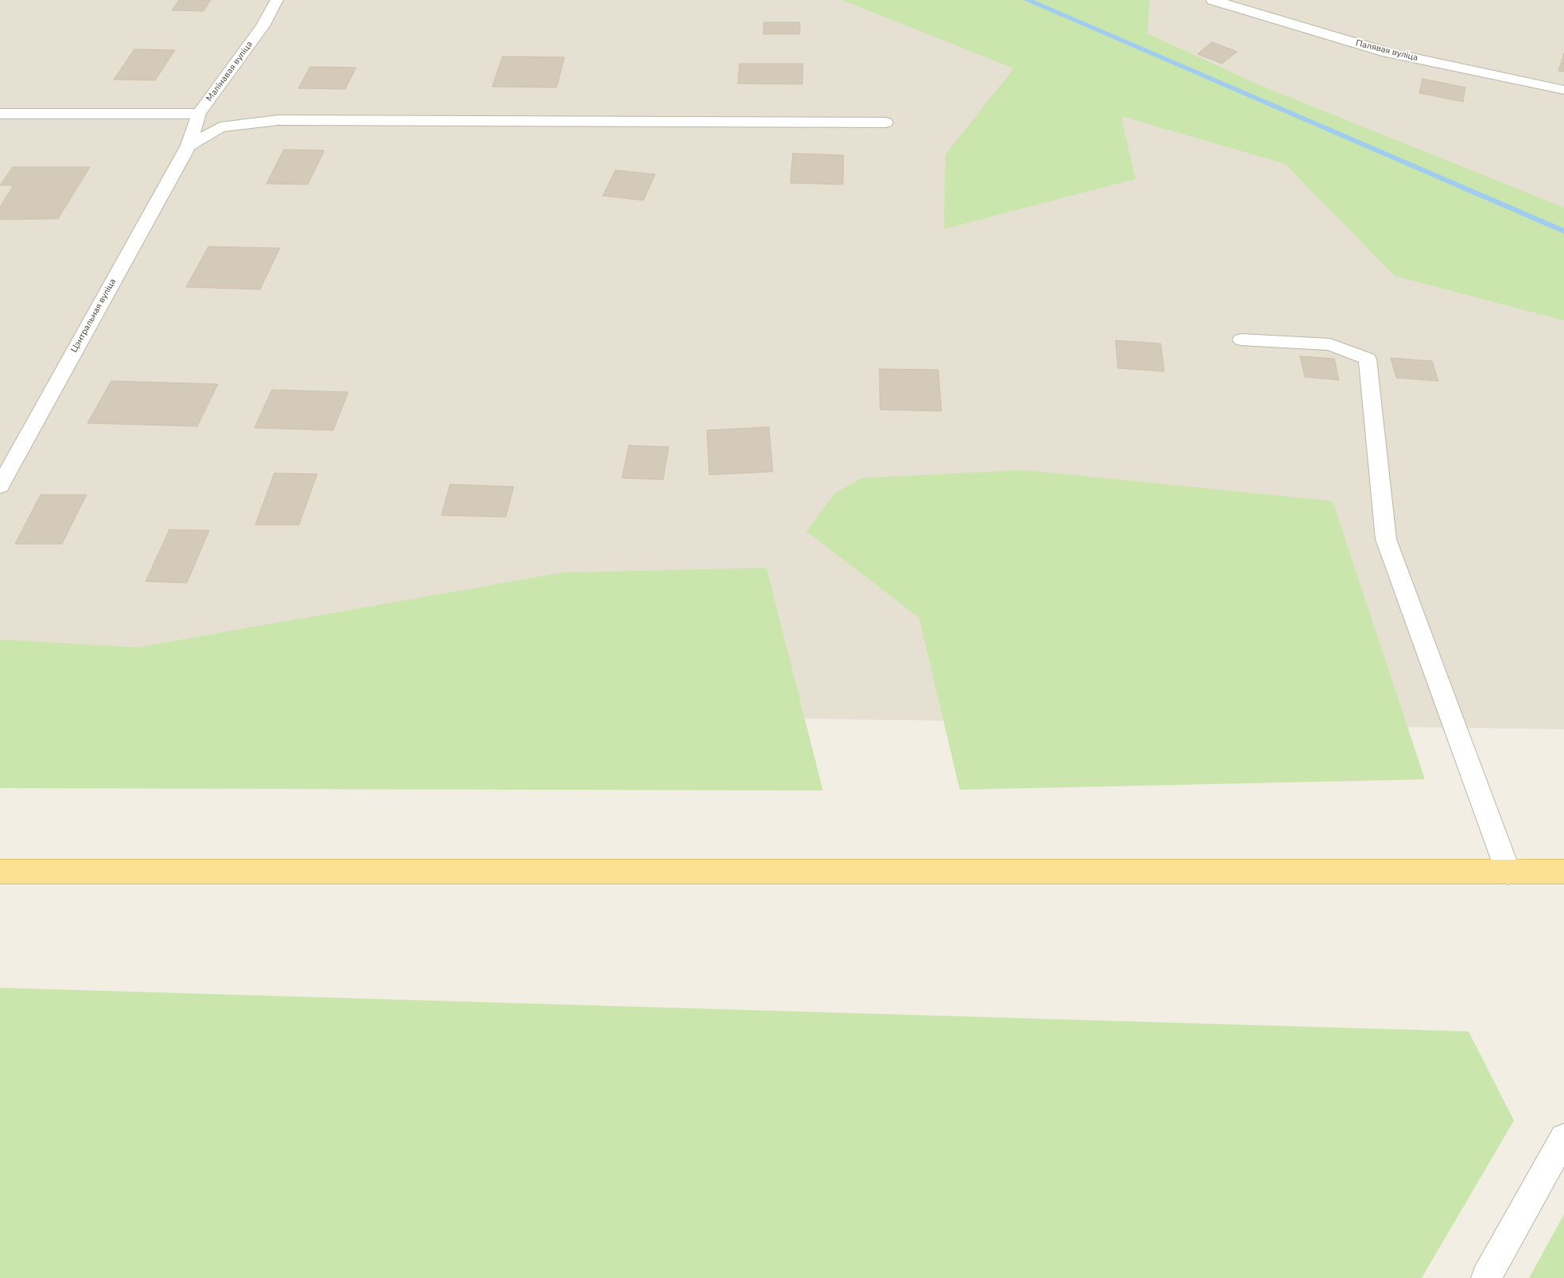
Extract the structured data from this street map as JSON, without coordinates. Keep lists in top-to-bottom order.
{
  "streets": {
    "street": ["Палявая вуліца", "Малінавая вуліца", "Цэнтральная вуліца"]
  },
  "crossings": [
    ["Малінавая вуліца", "Цэнтральная вуліца"]
  ]
}
